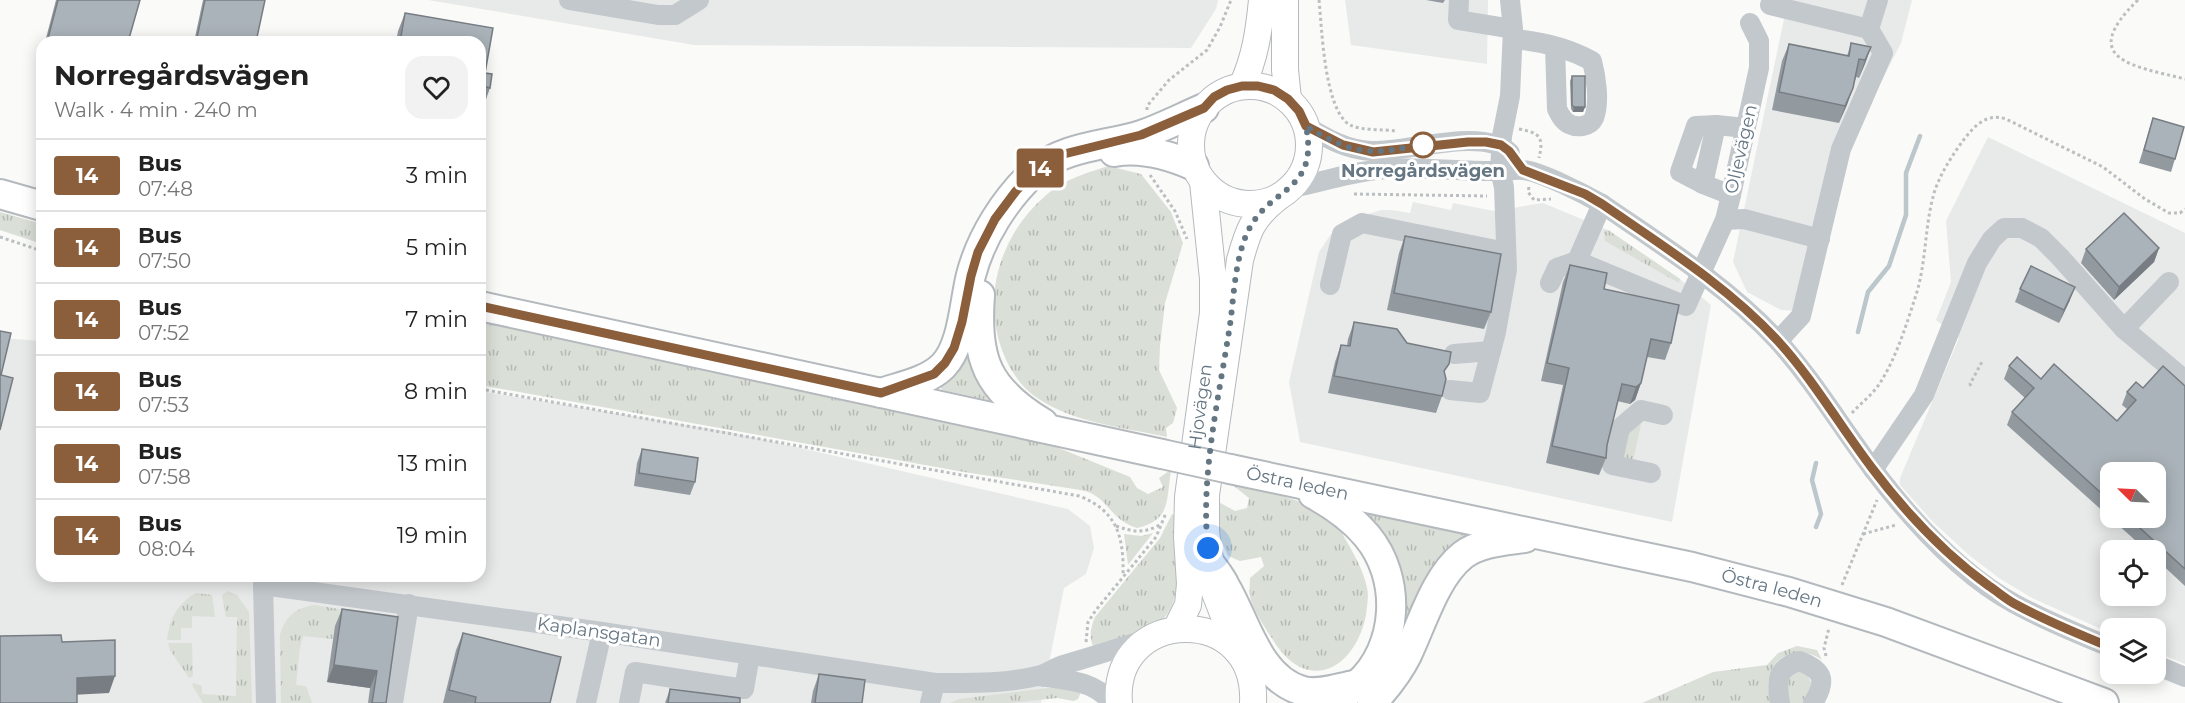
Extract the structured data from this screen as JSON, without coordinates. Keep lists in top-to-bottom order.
{
  "streets": {
    "highway": ["Östra leden"],
    "main road": ["Hjovägen"],
    "street": ["Oljevägen", "Kaplansgatan"]
  },
  "crossings": [
    ["Hjovägen", "Kaplansgatan"]
  ],
  "places": ["Norregårdsvägen"],
  "lines": ["bus line 14"],
  "north": "top left",
  "page": {
    "on_map": "14",
    "heading": ["Norregårdsvägen", "Walk · 4 min · 240 m"],
    "list": [
      {
        "mark": "14",
        "name": "Bus",
        "note": "07:48",
        "value": "3 min"
      },
      {
        "mark": "14",
        "name": "Bus",
        "note": "07:50",
        "value": "5 min"
      },
      {
        "mark": "14",
        "name": "Bus",
        "note": "07:52",
        "value": "7 min"
      },
      {
        "mark": "14",
        "name": "Bus",
        "note": "07:53",
        "value": "8 min"
      },
      {
        "mark": "14",
        "name": "Bus",
        "note": "07:58",
        "value": "13 min"
      },
      {
        "mark": "14",
        "name": "Bus",
        "note": "08:04",
        "value": "19 min"
      }
    ]
  }
}
